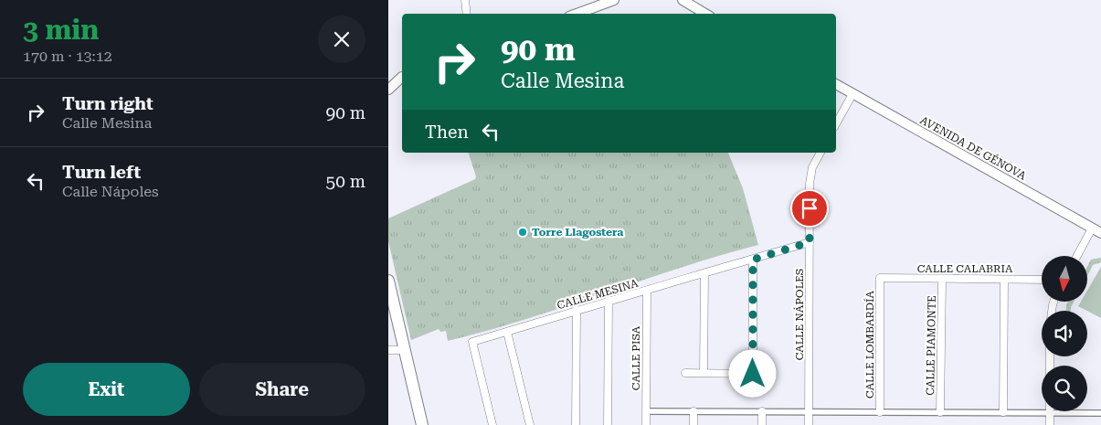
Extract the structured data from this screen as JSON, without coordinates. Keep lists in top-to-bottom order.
{
  "streets": {
    "street": [
      "AVENIDA DE GÉNOVA",
      "CALLE CALABRIA",
      "CALLE MESINA",
      "CALLE NÁPOLES",
      "CALLE LOMBARDÍA",
      "CALLE PIAMONTE",
      "CALLE PISA"
    ]
  },
  "crossings": [
    ["CALLE CALABRIA", "CALLE LOMBARDÍA"],
    ["CALLE CALABRIA", "CALLE PIAMONTE"],
    ["CALLE MESINA", "CALLE NÁPOLES"],
    ["CALLE MESINA", "CALLE PISA"]
  ],
  "places": ["Torre Llagostera"],
  "north": "bottom",
  "page": {
    "heading": ["3 min", "170 m · 13:12"],
    "turn": ["90 m", "Calle Mesina"],
    "list": [
      {
        "name": "Turn right",
        "note": "Calle Mesina",
        "value": "90 m"
      },
      {
        "name": "Turn left",
        "note": "Calle Nápoles",
        "value": "50 m"
      }
    ],
    "then": "Then",
    "buttons": ["Exit", "Share"]
  }
}
